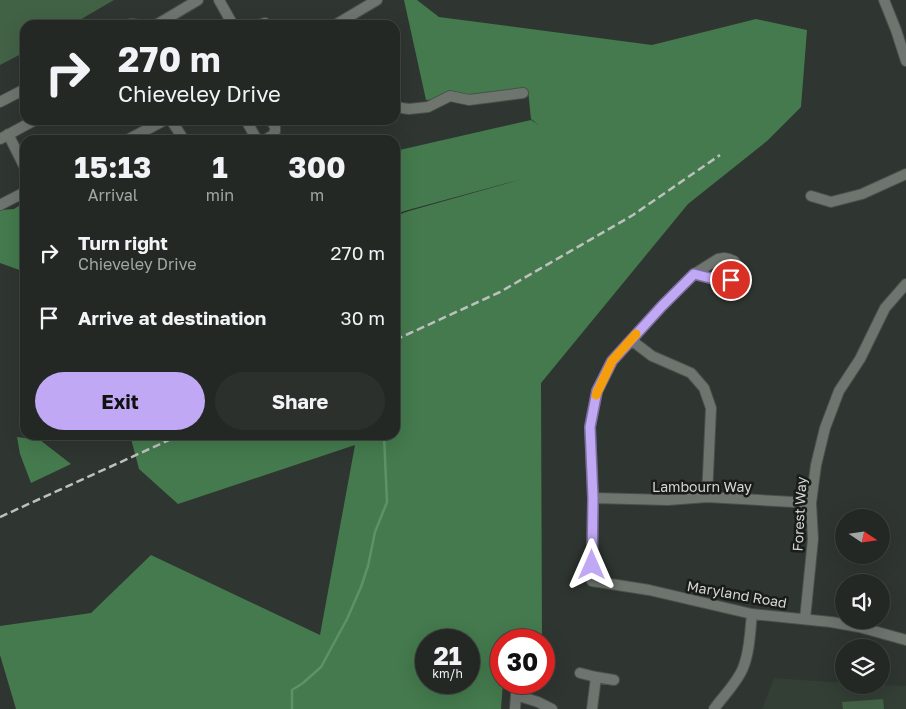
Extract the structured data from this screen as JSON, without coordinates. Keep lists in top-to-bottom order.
{
  "streets": {
    "street": ["Lambourn Way", "Forest Way", "Maryland Road"]
  },
  "crossings": [
    ["Lambourn Way", "Forest Way"],
    ["Lambourn Way", "Maryland Road"],
    ["Forest Way", "Maryland Road"]
  ],
  "north": "right",
  "page": {
    "turn": ["270 m", "Chieveley Drive"],
    "eta": [
      "15:13",
      "Arrival",
      "1",
      "min",
      "300",
      "m"
    ],
    "list": [
      {
        "name": "Turn right",
        "note": "Chieveley Drive",
        "value": "270 m"
      },
      {
        "name": "Arrive at destination",
        "value": "30 m"
      }
    ],
    "buttons": ["Exit", "Share"],
    "speed": "21 km/h",
    "limit": "30"
  }
}
